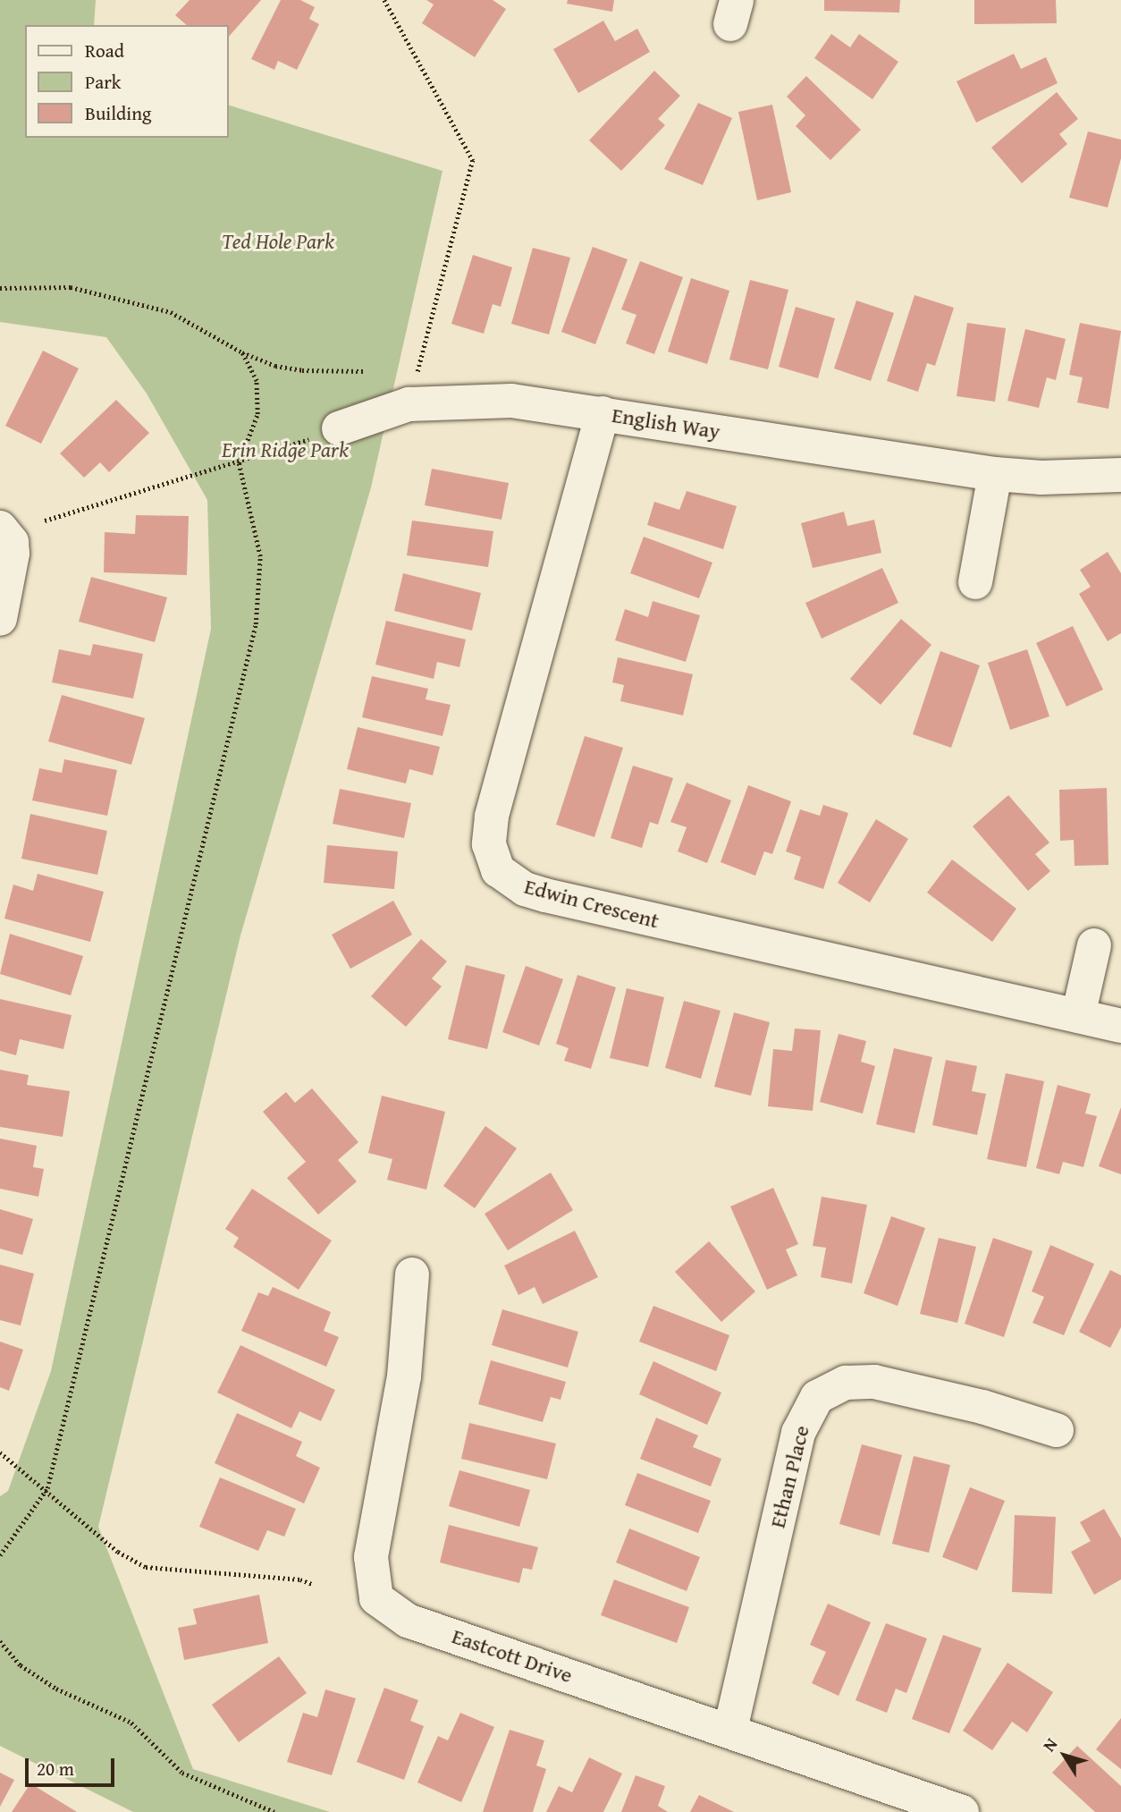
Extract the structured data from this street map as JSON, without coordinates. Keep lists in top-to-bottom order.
{
  "streets": {
    "street": [
      "English Way",
      "Edwin Crescent",
      "Ethan Place",
      "Eastcott Drive"
    ]
  },
  "crossings": [
    ["English Way", "Edwin Crescent"],
    ["Ethan Place", "Eastcott Drive"]
  ],
  "parks": ["Ted Hole Park", "Erin Ridge Park"],
  "legend": ["Road", "Park", "Building"],
  "scale_bar": "20 m",
  "north": "top left"
}
